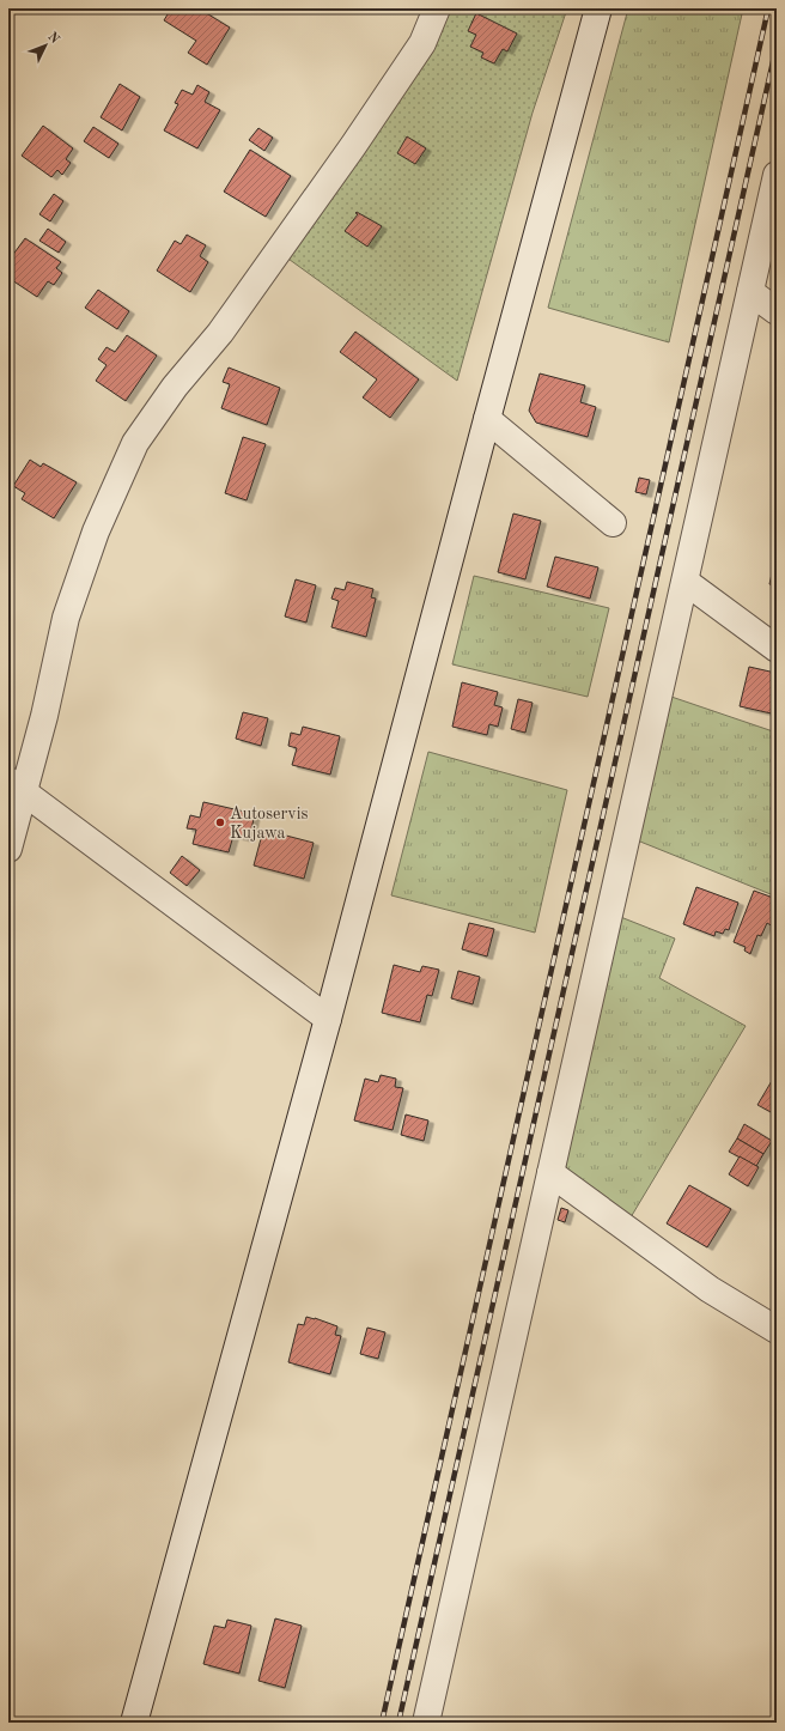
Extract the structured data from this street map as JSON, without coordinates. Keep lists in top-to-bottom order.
{
  "places": ["Autoservis Kujawa"],
  "north": "top right"
}
